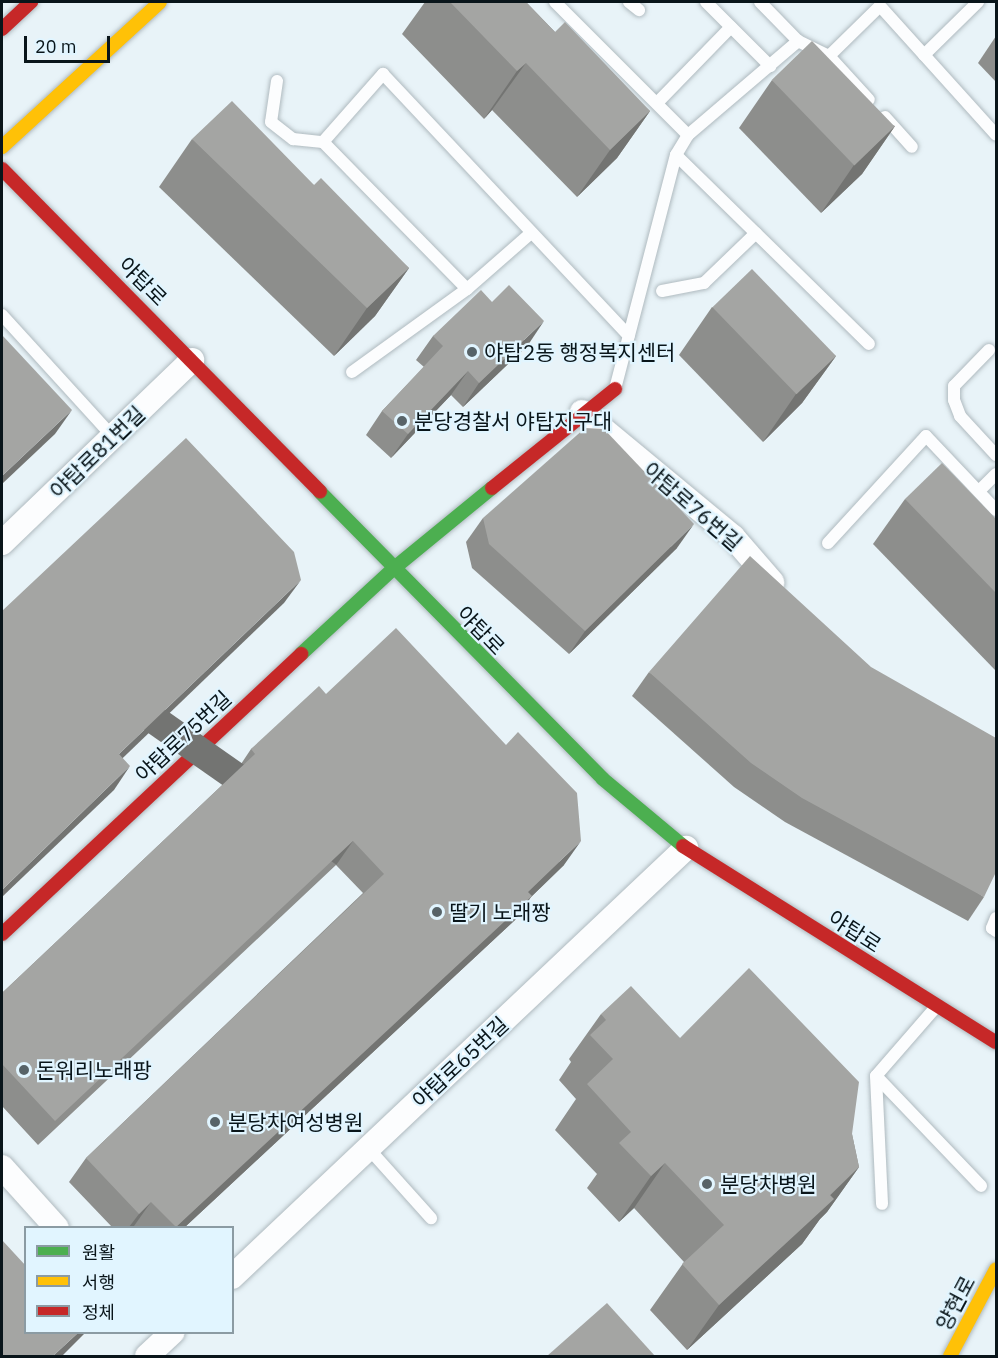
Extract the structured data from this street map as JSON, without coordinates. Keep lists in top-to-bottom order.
{
  "streets": {
    "street": [
      "야탑로",
      "야탑로81번길",
      "야탑로76번길",
      "야탑로75번길",
      "야탑로65번길",
      "양현로"
    ]
  },
  "crossings": [
    ["야탑로", "야탑로81번길"],
    ["야탑로", "야탑로75번길"],
    ["야탑로", "야탑로65번길"]
  ],
  "places": [
    "야탑2동 행정복지센터",
    "분당경찰서 야탑지구대",
    "딸기 노래짱",
    "돈워리노래팡",
    "분당차여성병원",
    "분당차병원"
  ],
  "legend": ["원활", "서행", "정체"],
  "scale_bar": "20 m"
}
